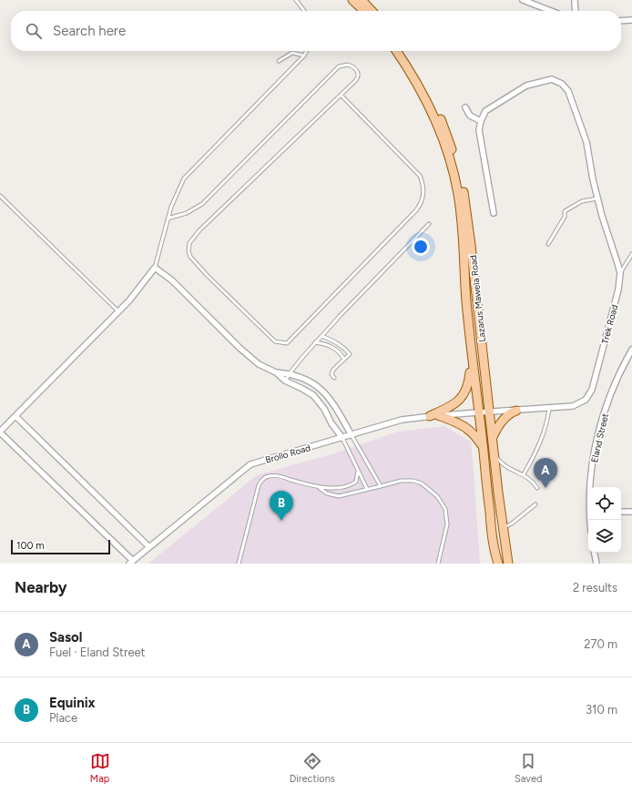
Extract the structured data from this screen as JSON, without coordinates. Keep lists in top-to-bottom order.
{
  "streets": {
    "main road": ["Lazarus Mawela Road"],
    "street": ["Trek Road", "Eland Street", "Brollo Road"]
  },
  "crossings": [
    ["Lazarus Mawela Road", "Trek Road"],
    ["Lazarus Mawela Road", "Brollo Road"],
    ["Trek Road", "Brollo Road"]
  ],
  "scale_bar": "100 m",
  "page": {
    "search": "Search here",
    "pins": ["A", "B"],
    "scale": "100 m",
    "heading": ["Nearby", "2 results"],
    "list": [
      {
        "mark": "A",
        "name": "Sasol",
        "note": "Fuel · Eland Street",
        "value": "270 m"
      },
      {
        "mark": "B",
        "name": "Equinix",
        "note": "Place",
        "value": "310 m"
      }
    ],
    "nav": ["Map", "Directions", "Saved"]
  }
}
